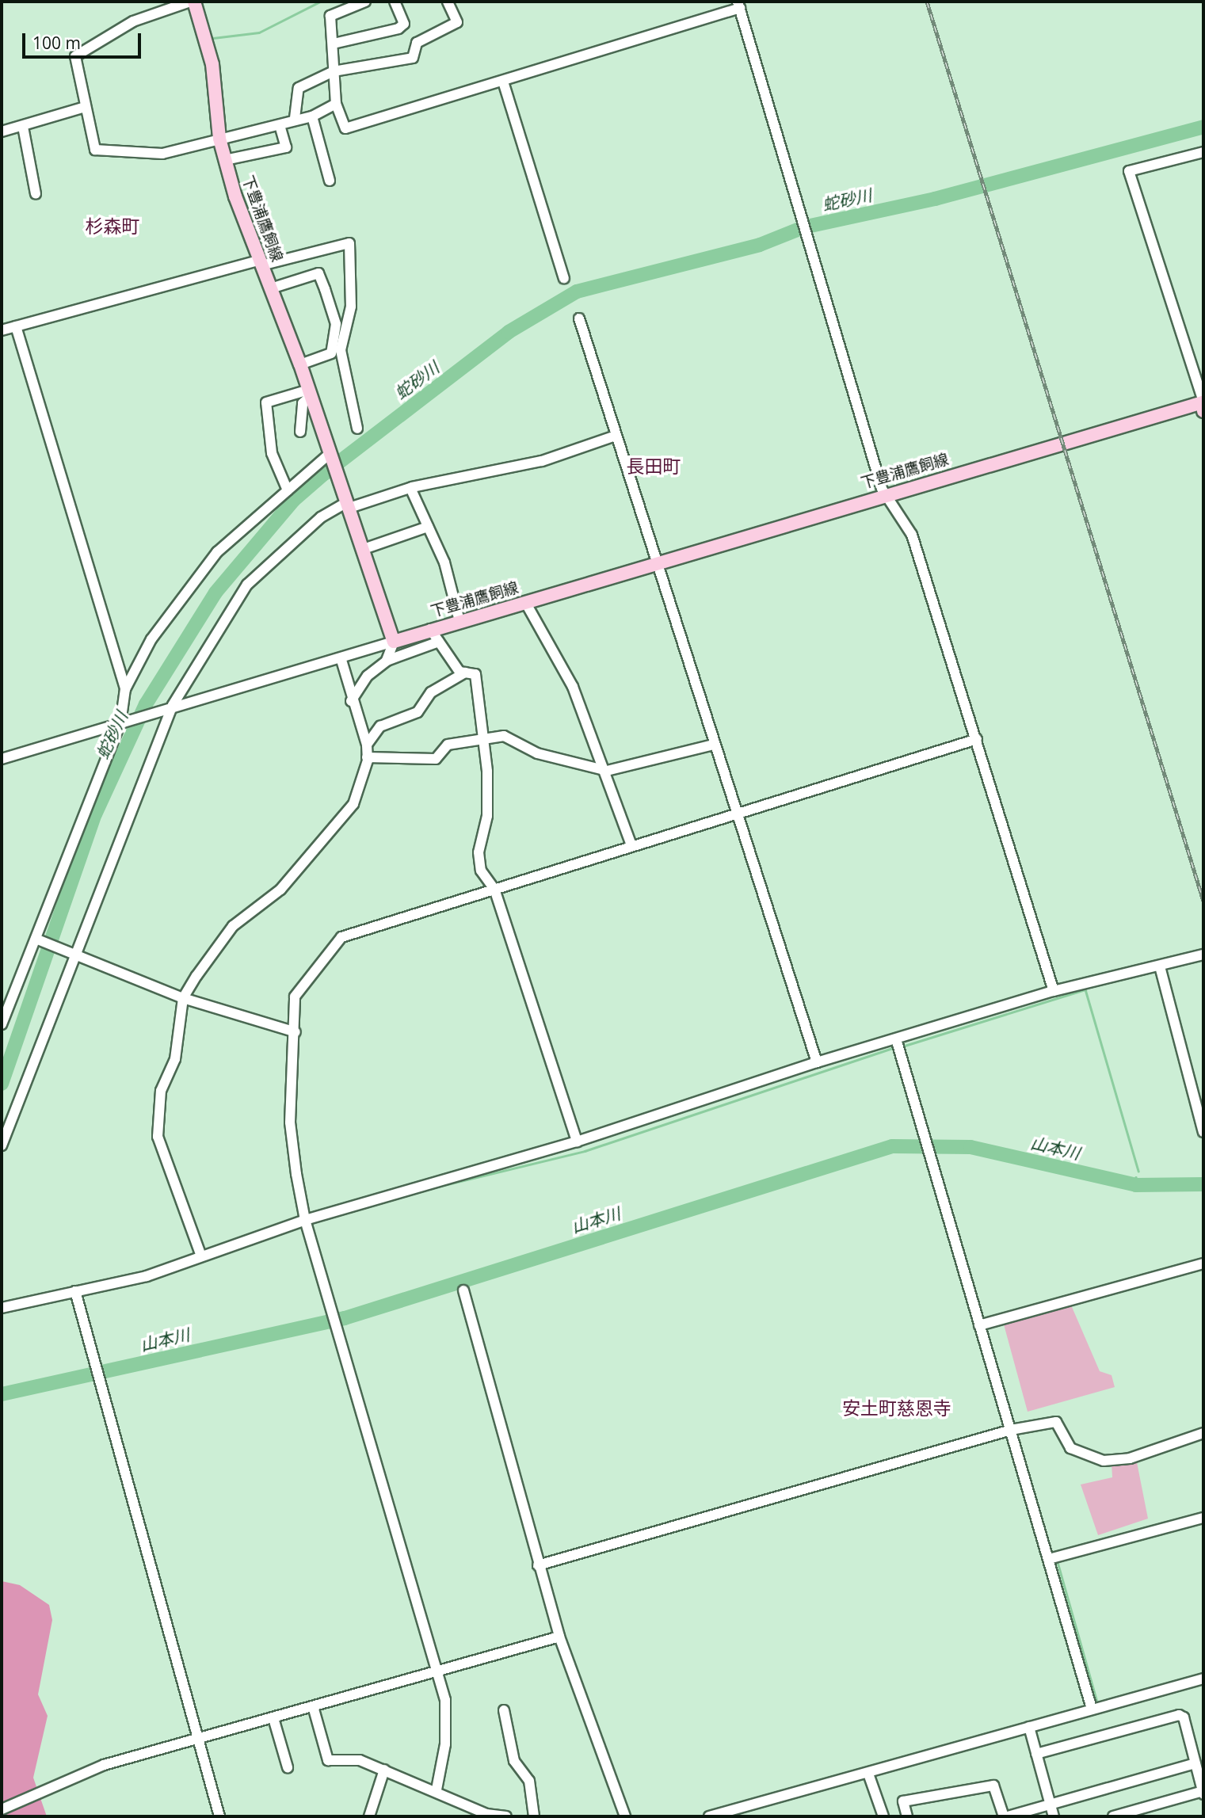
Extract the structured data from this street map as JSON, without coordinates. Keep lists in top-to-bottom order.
{
  "streets": {
    "main road": ["下豊浦鷹飼線"]
  },
  "districts": ["杉森町", "長田町", "安土町慈恩寺"],
  "water": ["蛇砂川", "山本川"],
  "scale_bar": "100 m"
}
